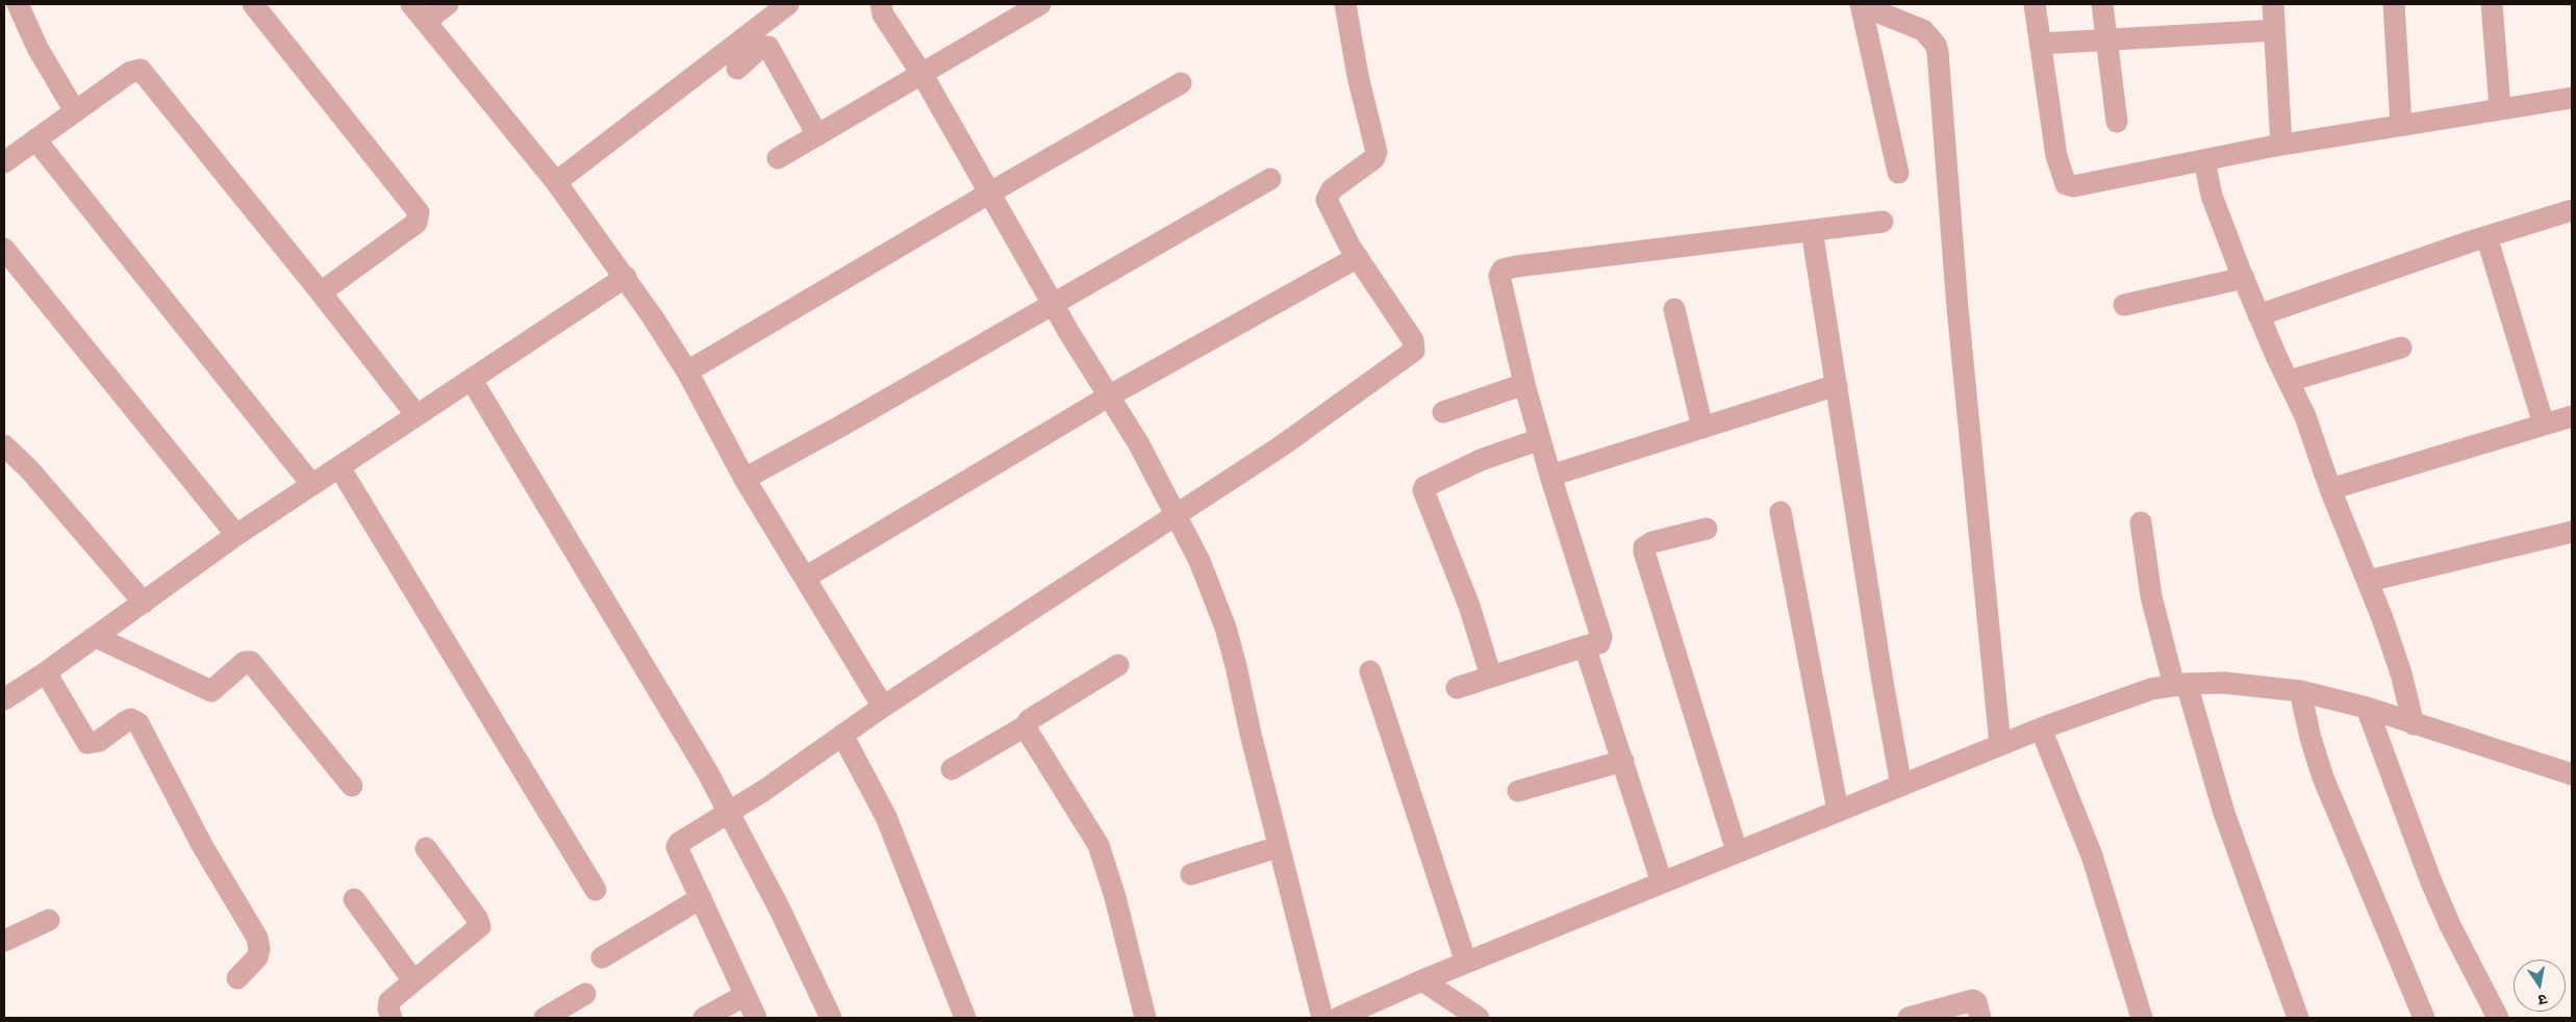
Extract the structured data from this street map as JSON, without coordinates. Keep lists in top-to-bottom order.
{
  "north": "bottom"
}
